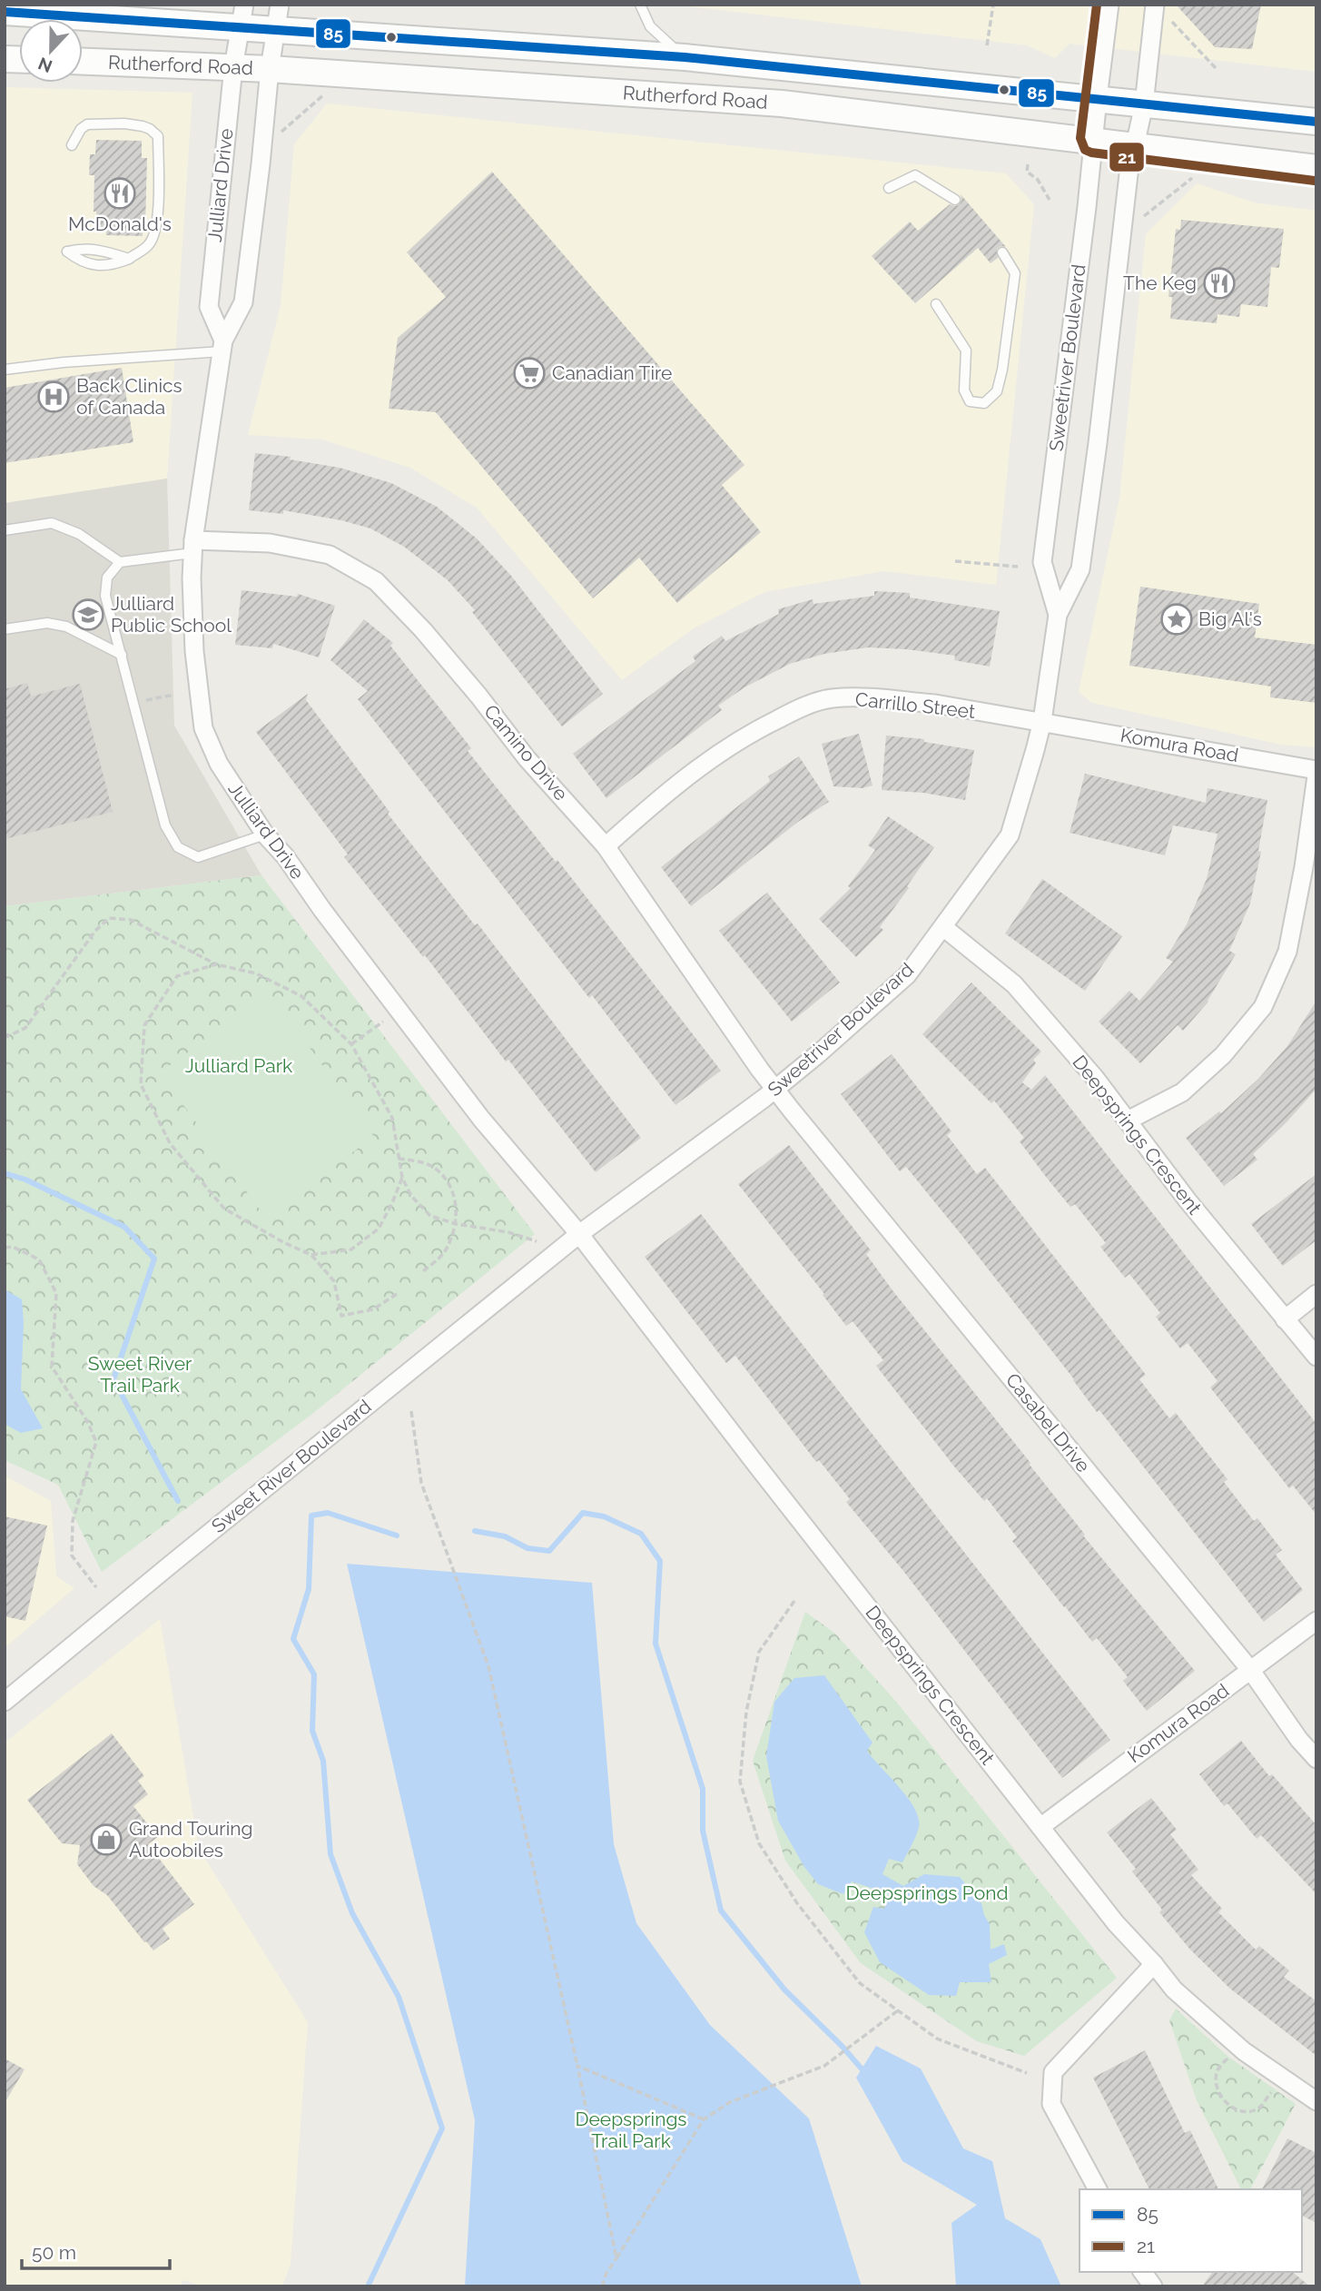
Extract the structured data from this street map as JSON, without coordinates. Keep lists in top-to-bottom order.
{
  "streets": {
    "main road": ["Rutherford Road"],
    "street": [
      "Julliard Drive",
      "Sweetriver Boulevard",
      "Carrillo Street",
      "Komura Road",
      "Camino Drive",
      "Deepsprings Crescent",
      "Casabel Drive",
      "Sweet River Boulevard"
    ]
  },
  "crossings": [
    ["Rutherford Road", "Julliard Drive"],
    ["Rutherford Road", "Sweetriver Boulevard"],
    ["Julliard Drive", "Sweetriver Boulevard"],
    ["Julliard Drive", "Camino Drive"],
    ["Julliard Drive", "Deepsprings Crescent"],
    ["Julliard Drive", "Sweet River Boulevard"],
    ["Sweetriver Boulevard", "Carrillo Street"],
    ["Sweetriver Boulevard", "Komura Road"],
    ["Sweetriver Boulevard", "Camino Drive"],
    ["Sweetriver Boulevard", "Deepsprings Crescent"],
    ["Sweetriver Boulevard", "Casabel Drive"],
    ["Sweetriver Boulevard", "Sweet River Boulevard"],
    ["Carrillo Street", "Komura Road"],
    ["Carrillo Street", "Camino Drive"],
    ["Komura Road", "Deepsprings Crescent"],
    ["Komura Road", "Casabel Drive"],
    ["Camino Drive", "Casabel Drive"],
    ["Deepsprings Crescent", "Sweet River Boulevard"]
  ],
  "parks": [
    "Julliard Park",
    "Sweet River Trail Park",
    "Deepsprings Pond",
    "Deepsprings Trail Park"
  ],
  "places": {
    "restaurant": ["McDonald's", "The Keg"],
    "supermarket": ["Canadian Tire"],
    "hospital": ["Back Clinics of Canada"],
    "school or university": ["Julliard Public School"],
    "place": ["Big Al's"],
    "shop": ["Grand Touring Autoobiles"]
  },
  "lines": ["transit line 21", "transit line 85"],
  "legend": ["85", "21"],
  "scale_bar": "50 m",
  "north": "bottom"
}
